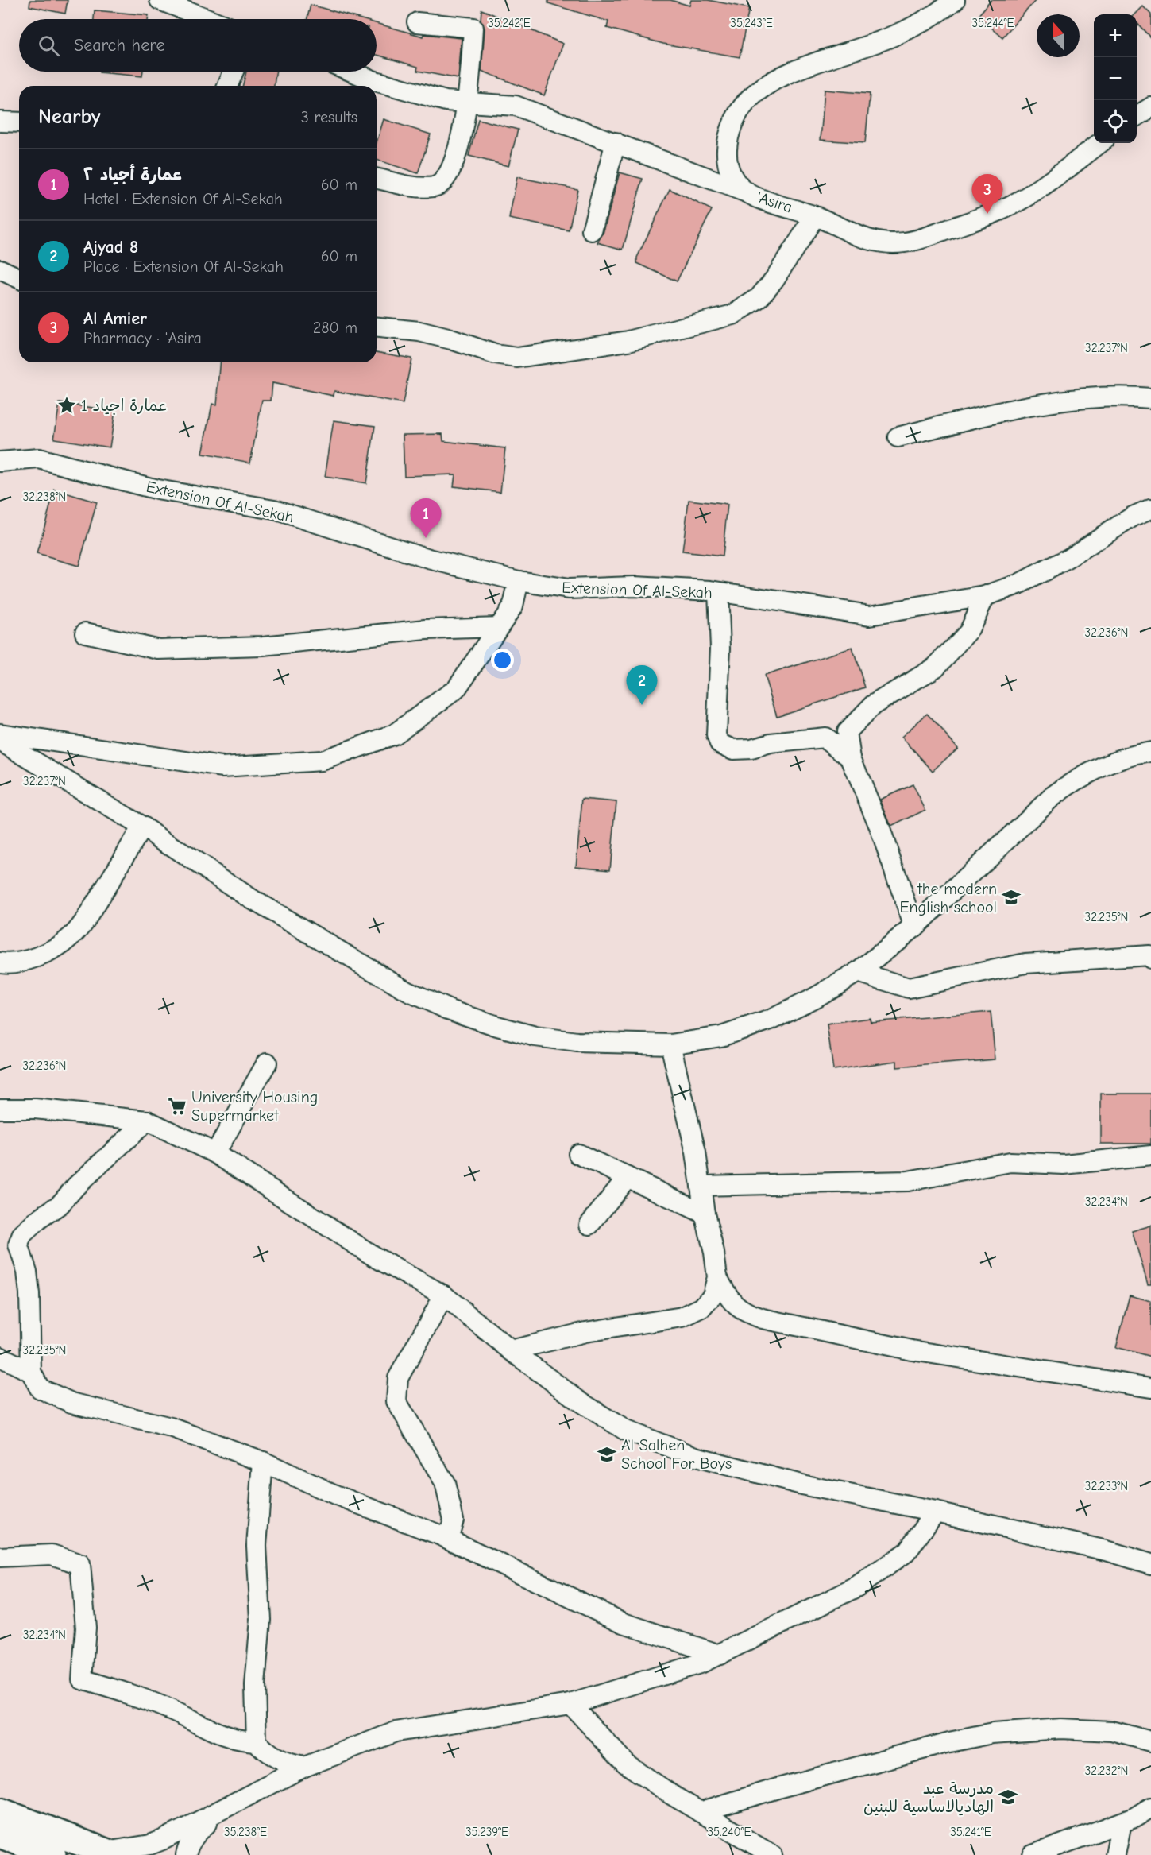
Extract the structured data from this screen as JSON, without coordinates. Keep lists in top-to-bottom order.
{
  "streets": {
    "street": ["'Asira", "Extension Of Al-Sekah"]
  },
  "places": {
    "place": ["عمارة اجياد 1"],
    "school or university": ["the modern English school", "Al Salhen School For Boys", "مدرسة عبد الهاديالاساسية للبنين"],
    "supermarket": ["University Housing Supermarket"]
  },
  "north": "top",
  "page": {
    "map_buttons": ["+", "−"],
    "search": "Search here",
    "heading": ["Nearby", "3 results"],
    "list": [
      {
        "mark": "1",
        "name": "عمارة أجياد ٢",
        "note": "Hotel · Extension Of Al-Sekah",
        "value": "60 m"
      },
      {
        "mark": "2",
        "name": "Ajyad 8",
        "note": "Place · Extension Of Al-Sekah",
        "value": "60 m"
      },
      {
        "mark": "3",
        "name": "Al Amier",
        "note": "Pharmacy · 'Asira",
        "value": "280 m"
      }
    ],
    "pins": ["3", "1", "2"]
  },
  "coordinates": [
    "35.242°E",
    "35.243°E",
    "35.244°E",
    "32.237°N",
    "32.238°N",
    "32.236°N",
    "32.235°N",
    "32.234°N",
    "32.233°N",
    "32.232°N",
    "35.238°E",
    "35.239°E",
    "35.240°E",
    "35.241°E"
  ]
}
